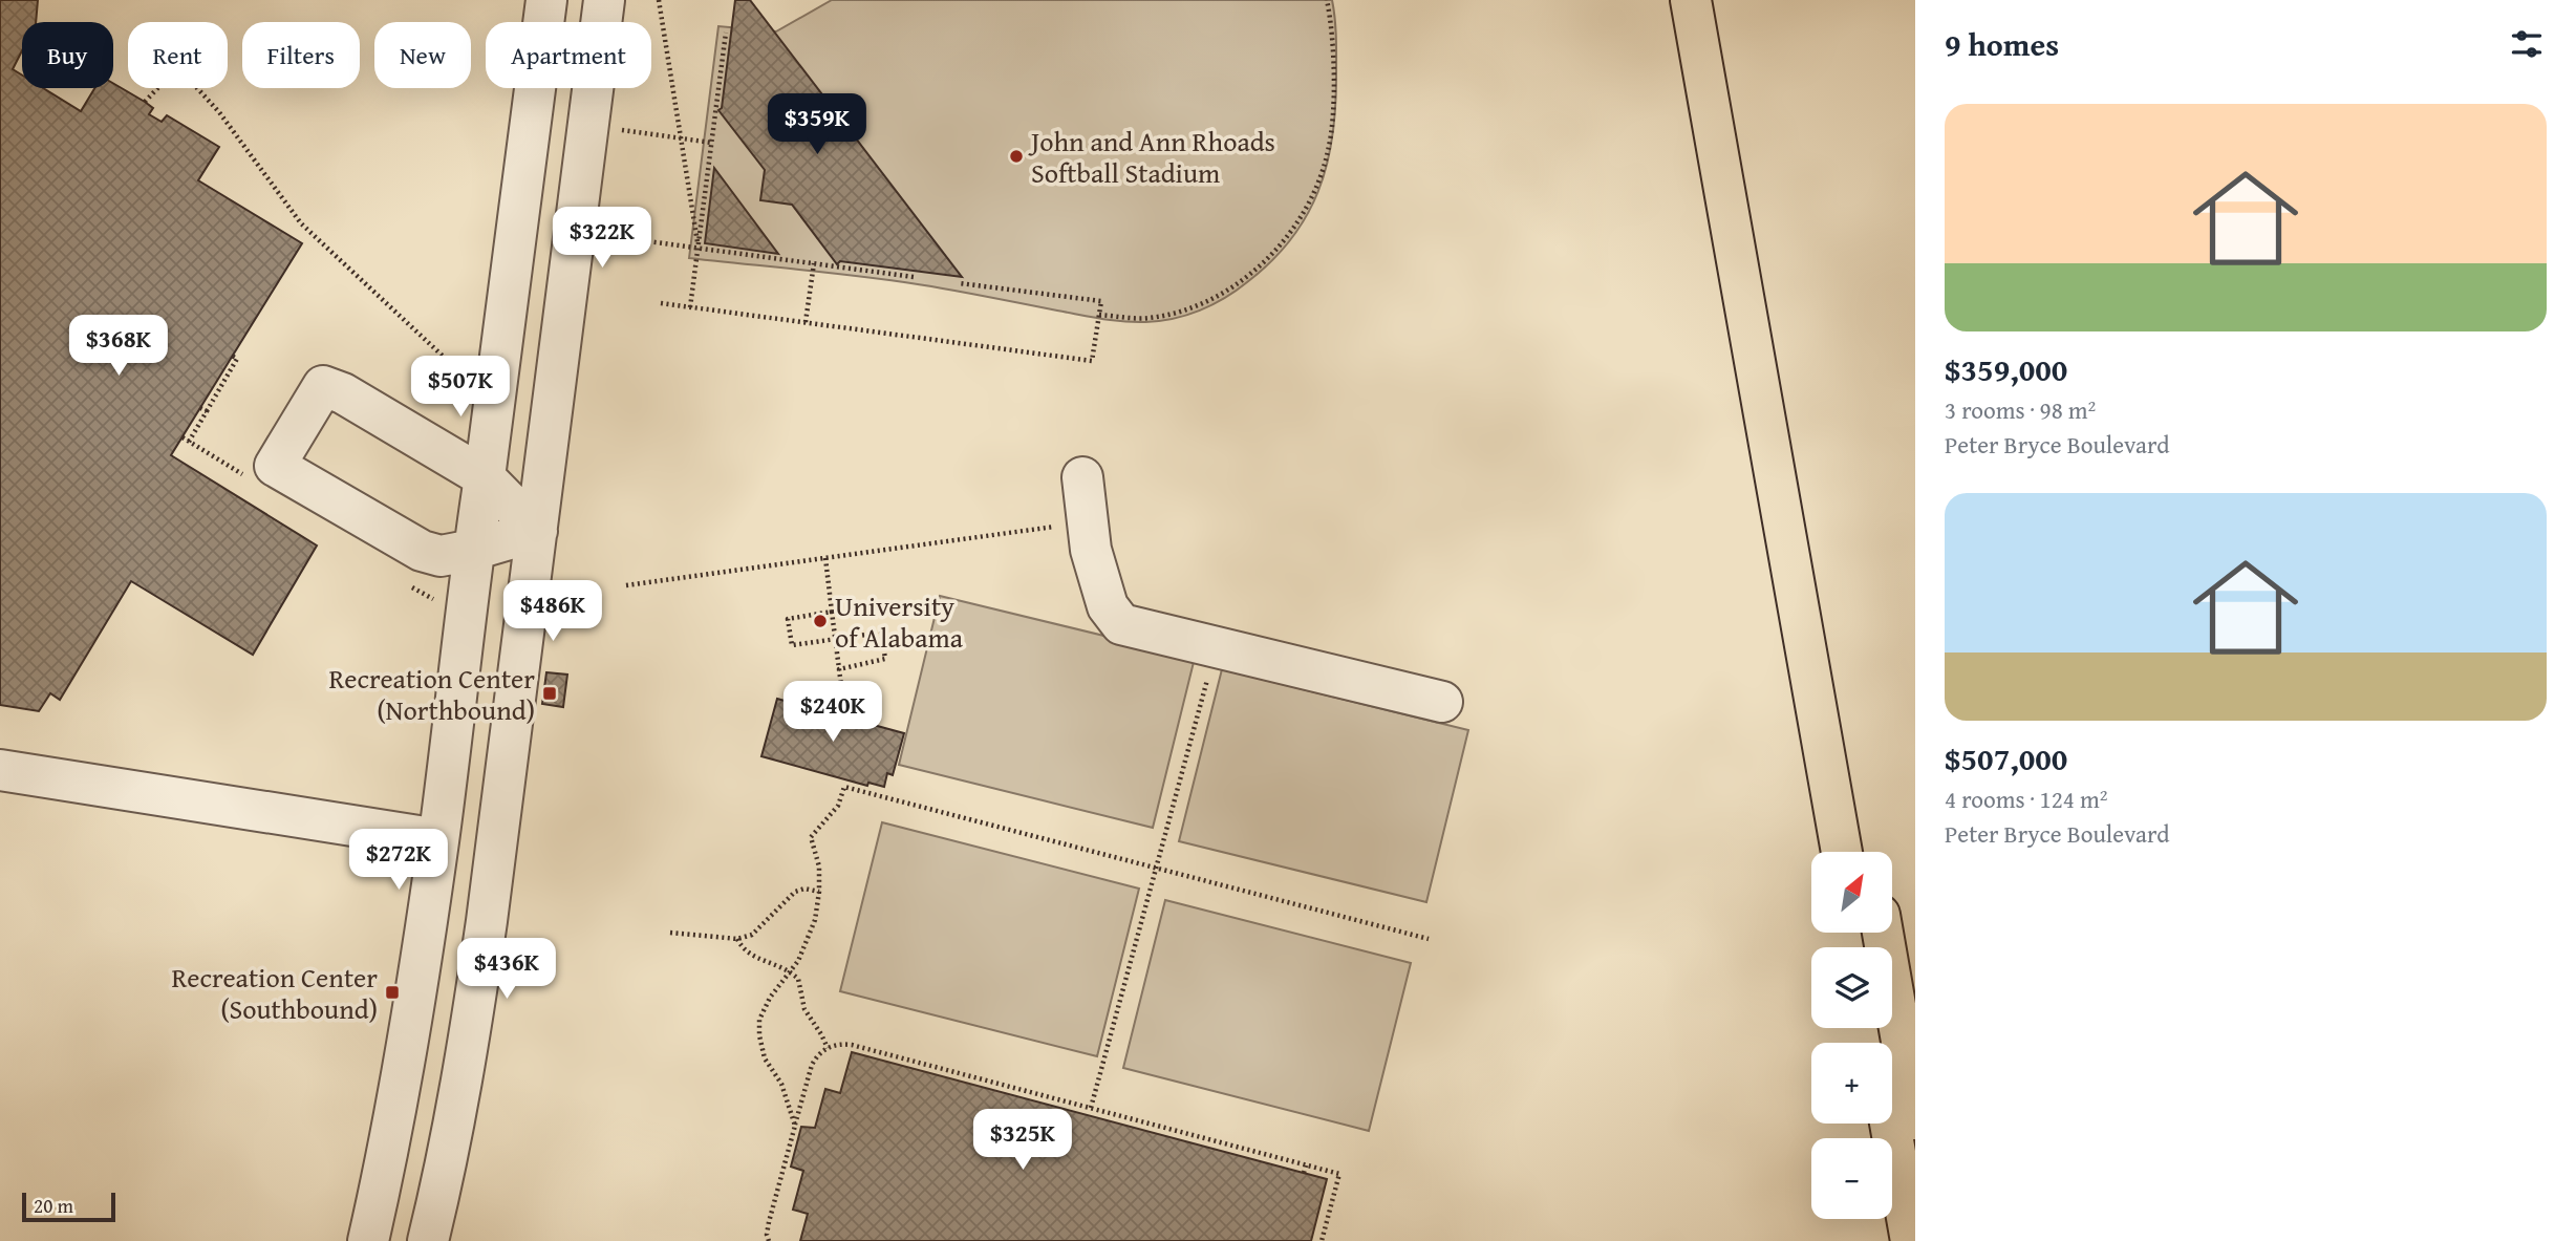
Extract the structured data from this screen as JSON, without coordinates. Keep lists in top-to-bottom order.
{
  "places": {
    "other": ["John and Ann Rhoads Softball Stadium", "University of Alabama"],
    "transit": ["Recreation Center (Northbound)", "Recreation Center (Southbound)"]
  },
  "scale_bar": "20 m",
  "north": "top right",
  "page": {
    "heading": "9 homes",
    "chip": [
      "Buy",
      "Rent",
      "Filters",
      "New",
      "Apartment"
    ],
    "list": [
      {
        "name": "$359,000",
        "note": "3 rooms · 98 m² · Peter Bryce Boulevard"
      },
      {
        "name": "$507,000",
        "note": "4 rooms · 124 m² · Peter Bryce Boulevard"
      }
    ],
    "price": [
      "$359K",
      "$322K",
      "$368K",
      "$507K",
      "$486K",
      "$240K",
      "$272K",
      "$436K",
      "$325K"
    ],
    "map_buttons": ["+", "−"],
    "scale": "20 m"
  }
}
